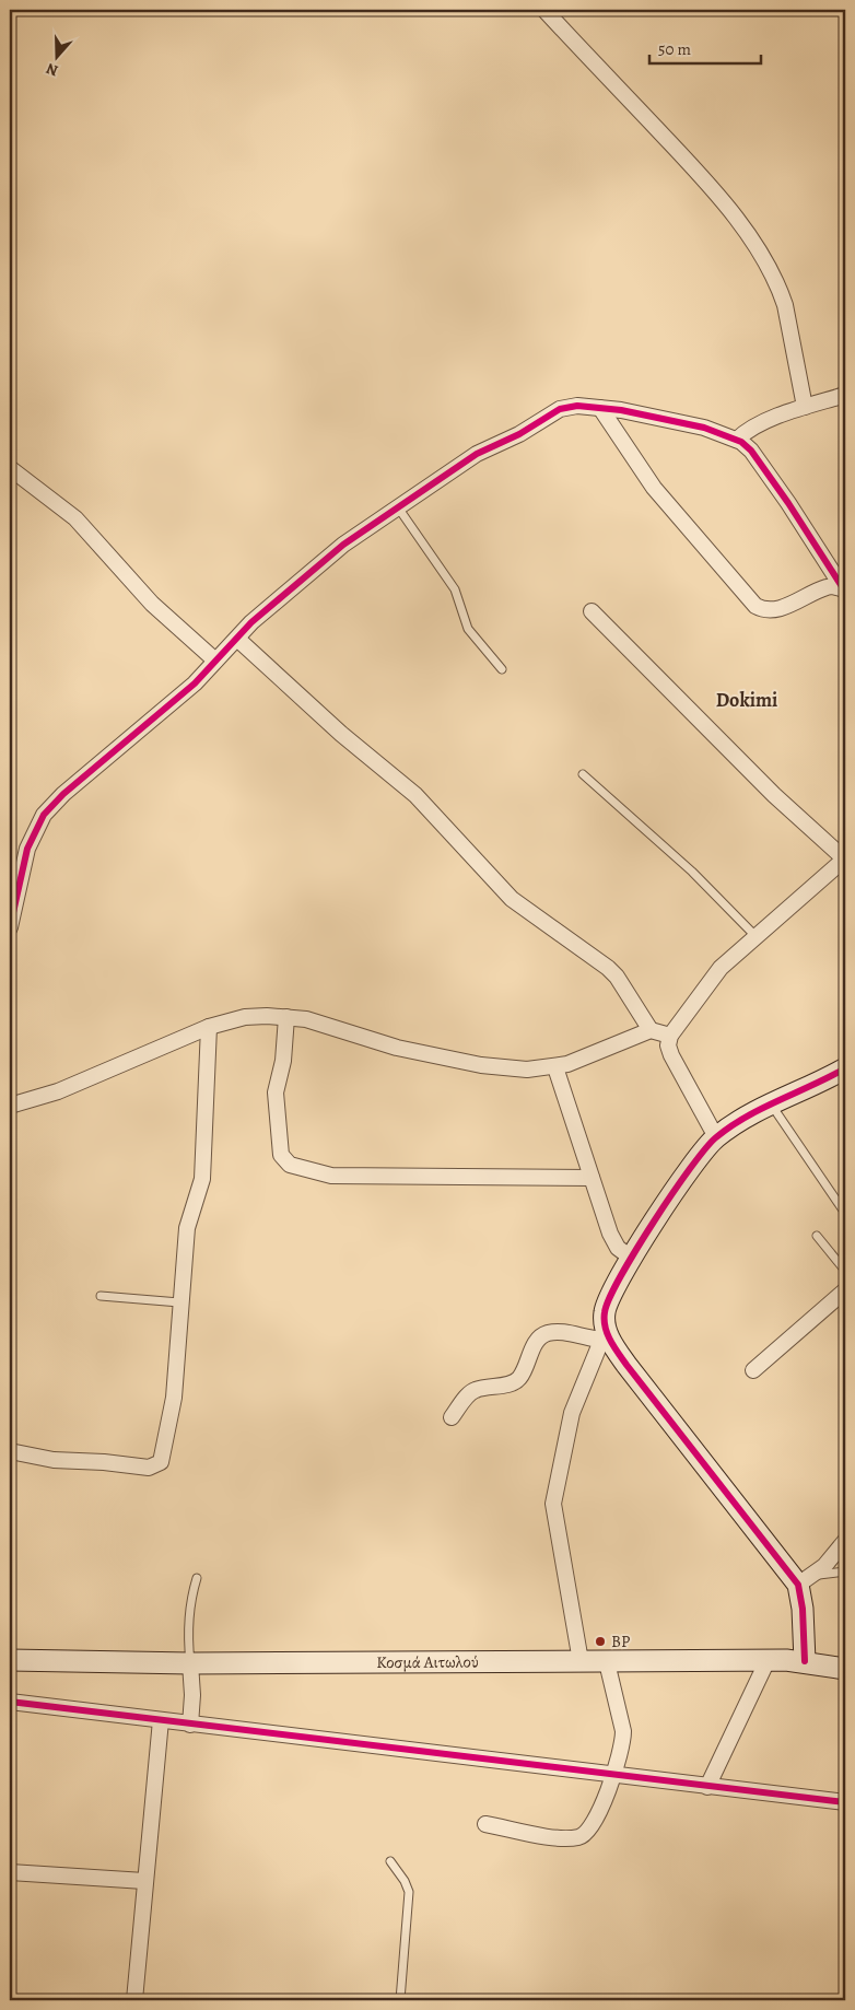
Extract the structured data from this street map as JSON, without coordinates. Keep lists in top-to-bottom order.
{
  "streets": {
    "main road": ["Κοσμά Αιτωλού"]
  },
  "districts": ["Dokimi"],
  "places": ["BP"],
  "scale_bar": "50 m",
  "north": "bottom"
}
